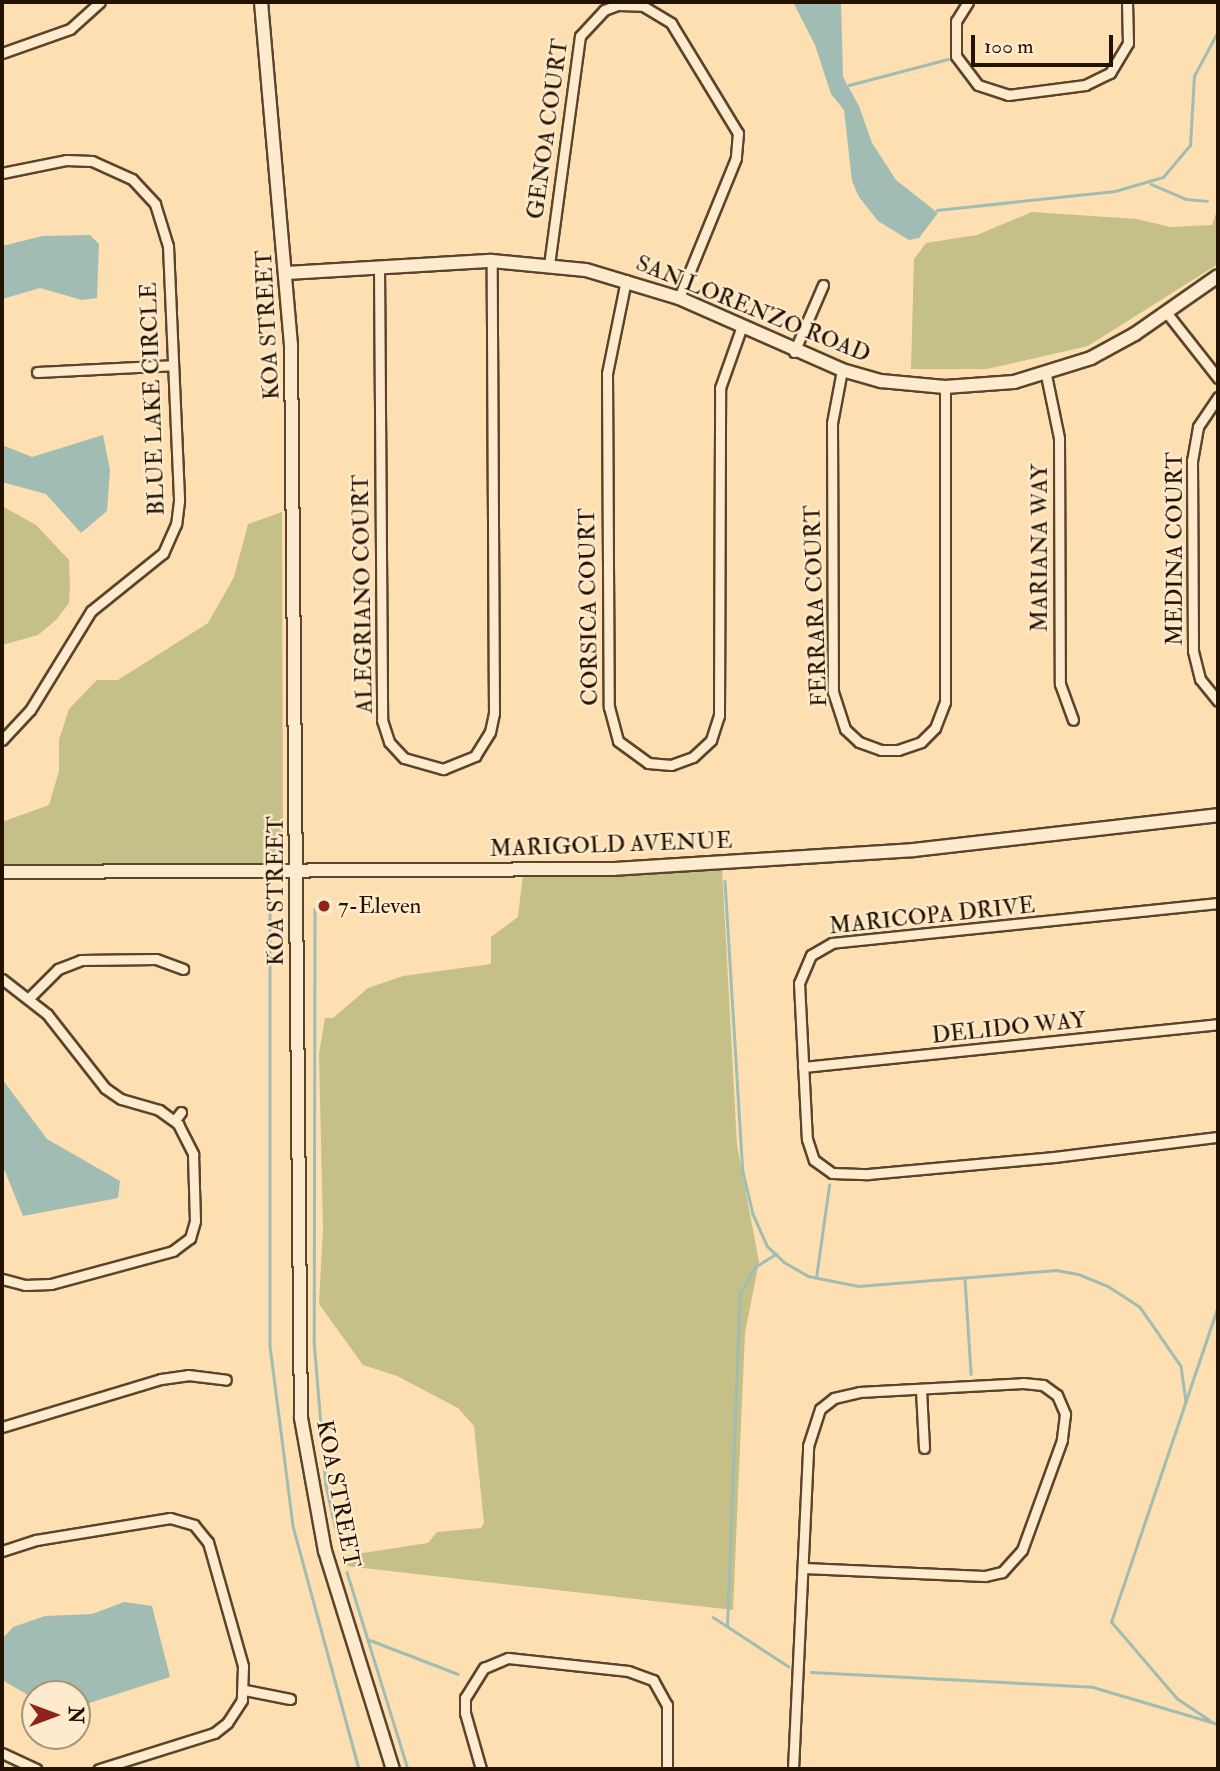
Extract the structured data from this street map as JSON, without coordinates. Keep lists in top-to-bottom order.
{
  "streets": {
    "main road": ["SAN LORENZO ROAD", "KOA STREET", "MARIGOLD AVENUE"],
    "street": [
      "GENOA COURT",
      "BLUE LAKE CIRCLE",
      "MARIANA WAY",
      "MEDINA COURT",
      "ALEGRIANO COURT",
      "FERRARA COURT",
      "CORSICA COURT",
      "MARICOPA DRIVE",
      "DELIDO WAY"
    ]
  },
  "crossings": [
    ["GENOA COURT", "SAN LORENZO ROAD"],
    ["SAN LORENZO ROAD", "KOA STREET"],
    ["SAN LORENZO ROAD", "MARIANA WAY"],
    ["SAN LORENZO ROAD", "ALEGRIANO COURT"],
    ["SAN LORENZO ROAD", "FERRARA COURT"],
    ["SAN LORENZO ROAD", "CORSICA COURT"],
    ["KOA STREET", "MARIGOLD AVENUE"],
    ["MARICOPA DRIVE", "DELIDO WAY"]
  ],
  "places": ["7-Eleven"],
  "scale_bar": "100 m",
  "north": "right"
}
